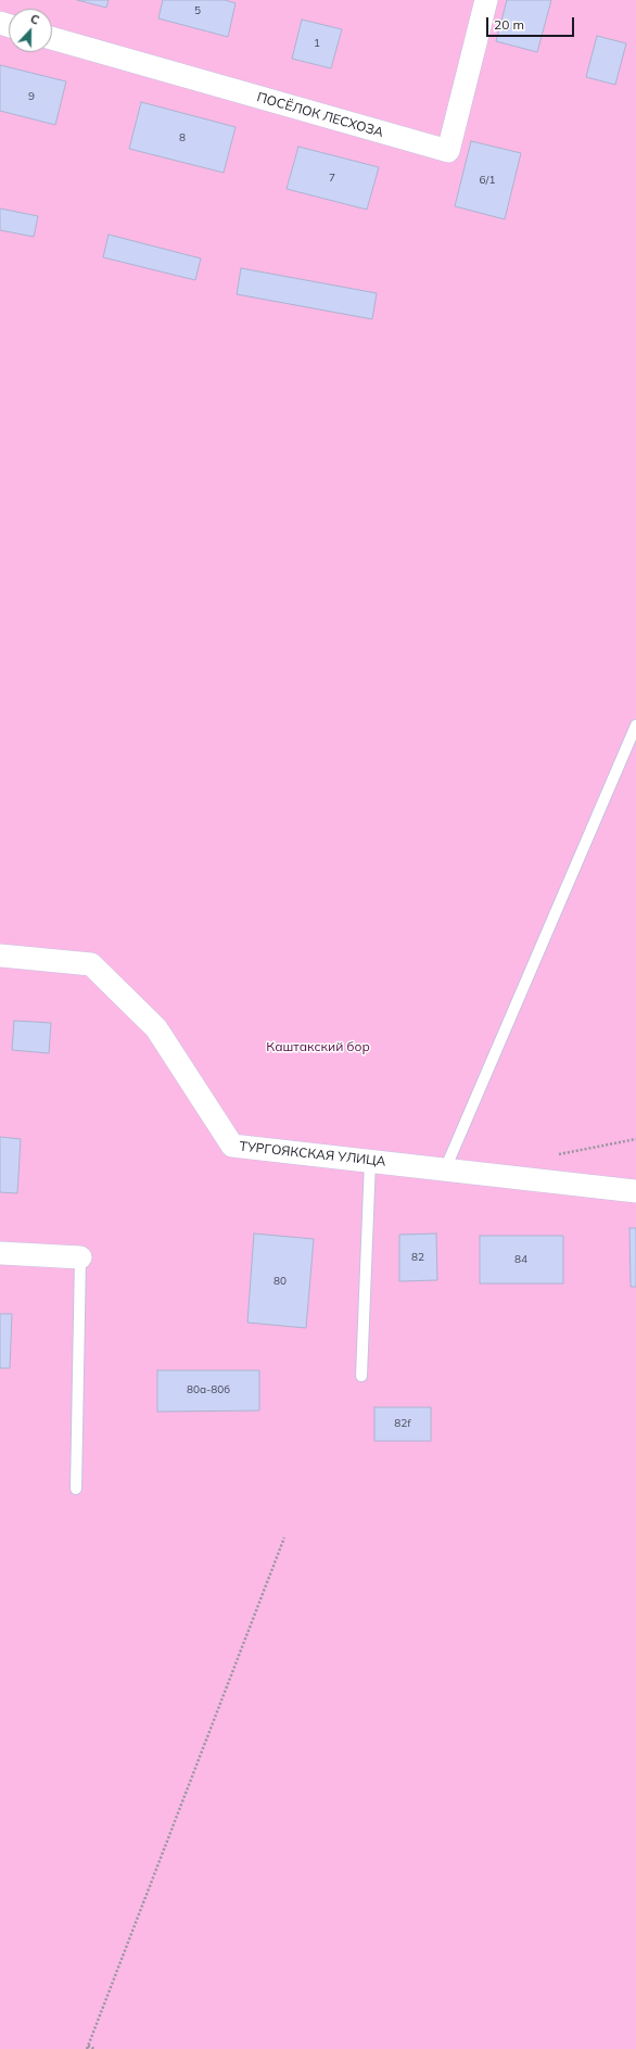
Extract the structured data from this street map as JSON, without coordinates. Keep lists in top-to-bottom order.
{
  "streets": {
    "street": ["ПОСЁЛОК ЛЕСХОЗА", "ТУРГОЯКСКАЯ УЛИЦА"]
  },
  "parks": ["Каштакский бор"],
  "house_numbers": [
    "5",
    "1",
    "9",
    "8",
    "7",
    "6/1",
    "82",
    "84",
    "80",
    "80а-80б",
    "82f"
  ],
  "scale_bar": "20 m",
  "north": "top"
}
